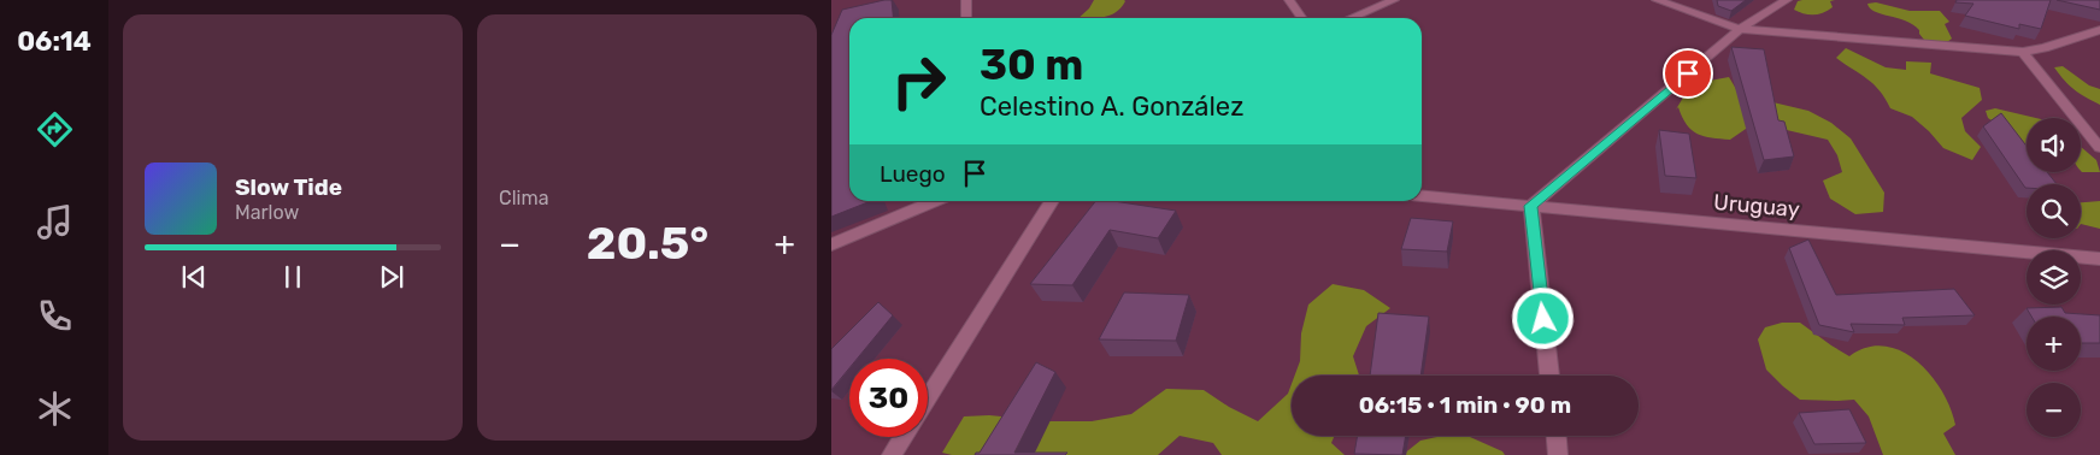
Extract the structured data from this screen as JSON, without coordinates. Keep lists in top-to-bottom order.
{
  "streets": {
    "street": ["Uruguay"]
  },
  "page": {
    "tabs": "06:14",
    "tile": "Clima",
    "turn": ["30 m", "Celestino A. González"],
    "map_buttons": ["+", "−"],
    "then": "Luego",
    "song": ["Slow Tide", "Marlow"],
    "heat": ["−", "20.5°", "+"],
    "limit": "30",
    "trip": "06:15 · 1 min · 90 m"
  }
}
